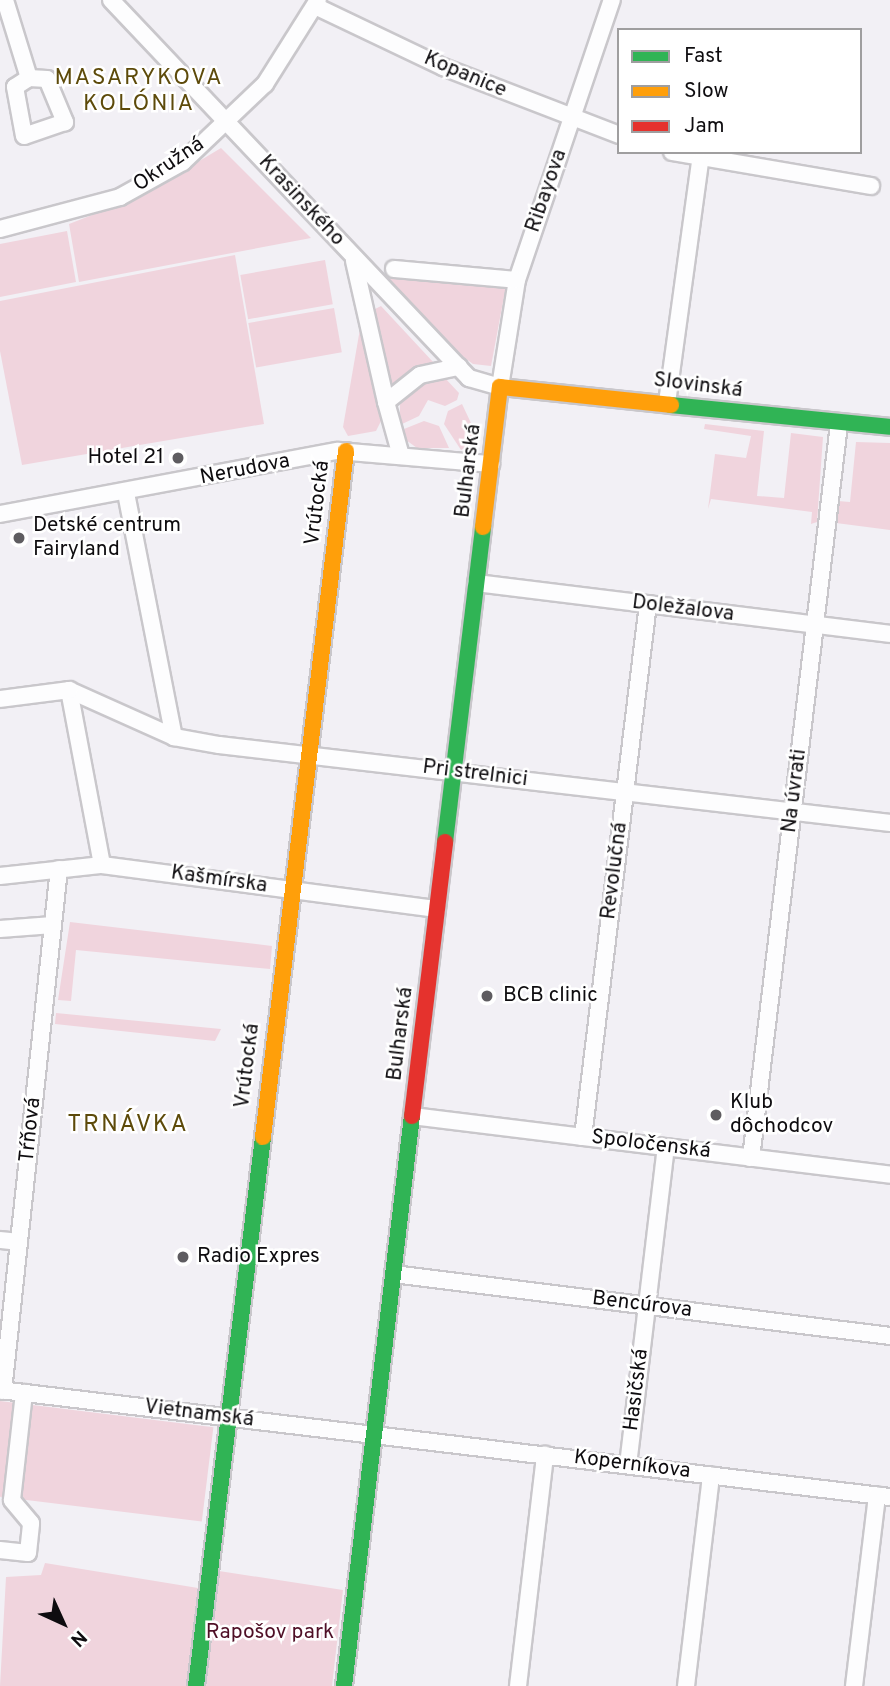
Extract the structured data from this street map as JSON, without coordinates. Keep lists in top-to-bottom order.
{
  "streets": {
    "street": [
      "Kopanice",
      "Okružná",
      "Ribayova",
      "Krasinského",
      "Slovinská",
      "Nerudova",
      "Bulharská",
      "Vrútocká",
      "Doležalova",
      "Pri strelnici",
      "Na úvrati",
      "Revolučná",
      "Kašmírska",
      "Tŕňová",
      "Spoločenská",
      "Bencúrova",
      "Hasičská",
      "Vietnamská",
      "Koperníkova"
    ]
  },
  "crossings": [
    ["Kopanice", "Okružná"],
    ["Kopanice", "Ribayova"],
    ["Okružná", "Krasinského"],
    ["Ribayova", "Krasinského"],
    ["Ribayova", "Slovinská"],
    ["Ribayova", "Bulharská"],
    ["Krasinského", "Slovinská"],
    ["Krasinského", "Bulharská"],
    ["Slovinská", "Bulharská"],
    ["Slovinská", "Na úvrati"],
    ["Nerudova", "Bulharská"],
    ["Nerudova", "Vrútocká"],
    ["Bulharská", "Doležalova"],
    ["Bulharská", "Pri strelnici"],
    ["Bulharská", "Kašmírska"],
    ["Bulharská", "Spoločenská"],
    ["Bulharská", "Bencúrova"],
    ["Bulharská", "Vietnamská"],
    ["Bulharská", "Koperníkova"],
    ["Vrútocká", "Pri strelnici"],
    ["Vrútocká", "Kašmírska"],
    ["Vrútocká", "Vietnamská"],
    ["Doležalova", "Na úvrati"],
    ["Doležalova", "Revolučná"],
    ["Pri strelnici", "Na úvrati"],
    ["Pri strelnici", "Revolučná"],
    ["Na úvrati", "Spoločenská"],
    ["Revolučná", "Spoločenská"],
    ["Kašmírska", "Tŕňová"],
    ["Tŕňová", "Vietnamská"],
    ["Spoločenská", "Hasičská"],
    ["Bencúrova", "Hasičská"],
    ["Hasičská", "Koperníkova"],
    ["Vietnamská", "Koperníkova"]
  ],
  "districts": ["MASARYKOVA KOLÓNIA", "TRNÁVKA"],
  "parks": ["Rapošov park"],
  "places": [
    "Hotel 21",
    "Detské centrum Fairyland",
    "BCB clinic",
    "Klub dôchodcov",
    "Radio Expres"
  ],
  "legend": ["Fast", "Slow", "Jam"],
  "north": "bottom right"
}
